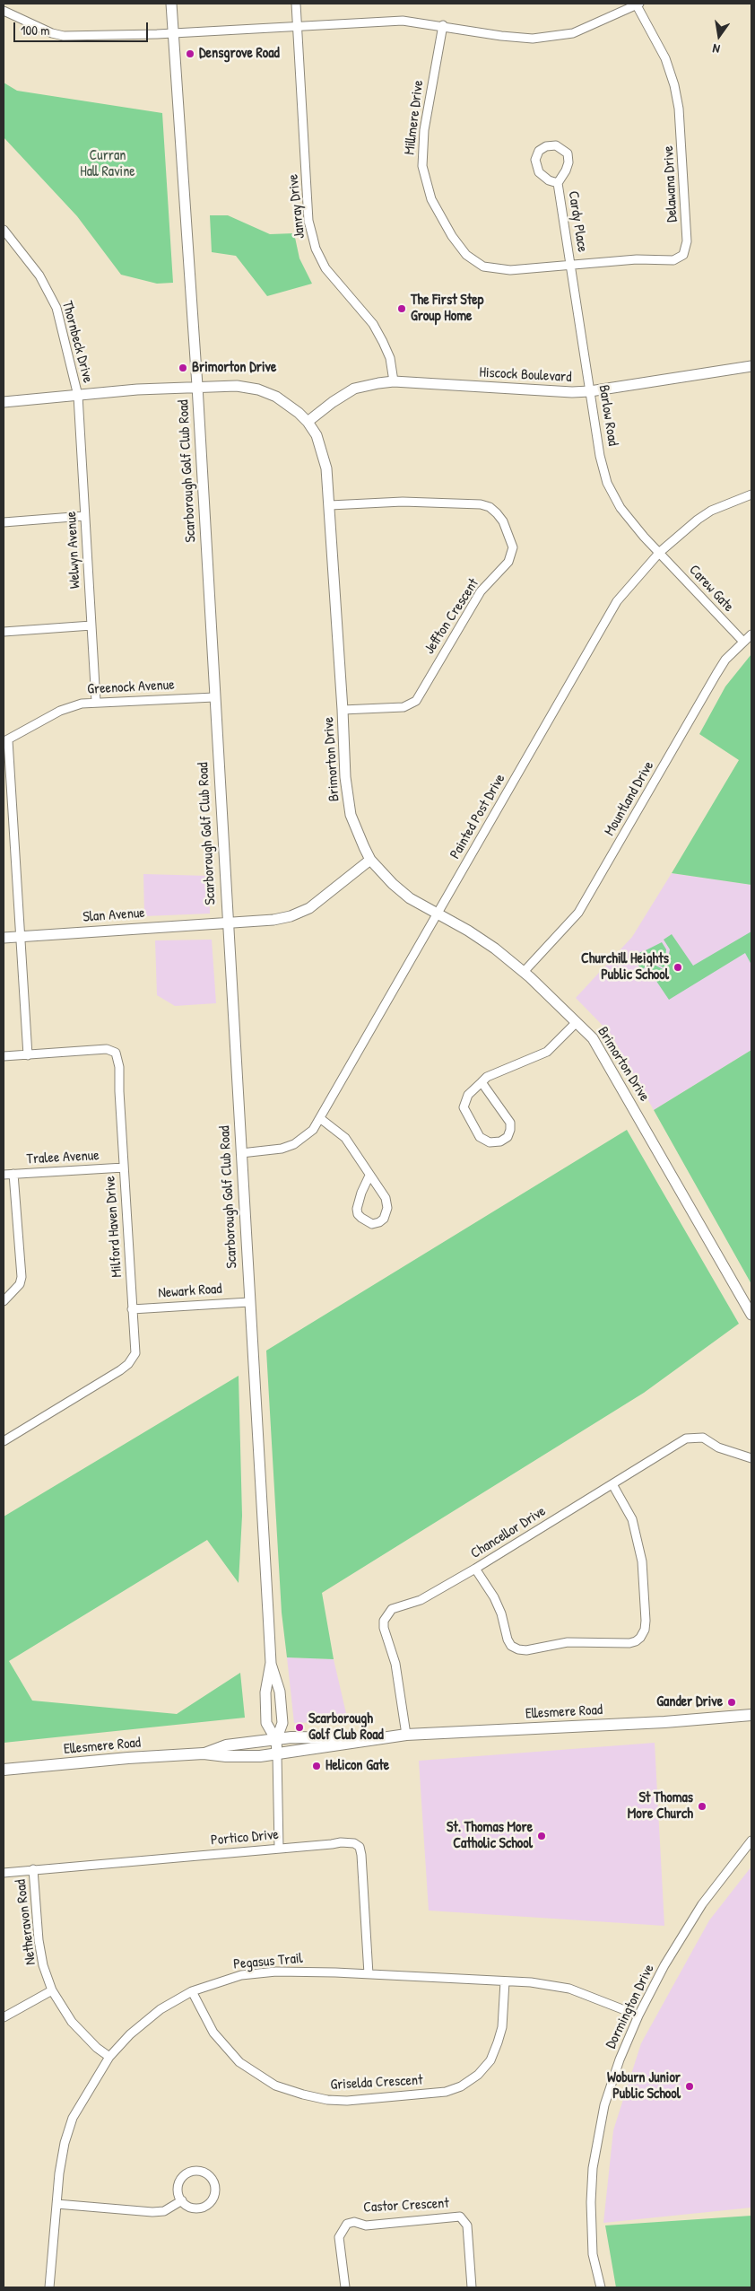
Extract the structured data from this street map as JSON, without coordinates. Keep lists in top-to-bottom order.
{
  "streets": {
    "main road": ["Ellesmere Road"],
    "street": [
      "Millmere Drive",
      "Delawana Drive",
      "Janray Drive",
      "Cardy Place",
      "Thornbeck Drive",
      "Hiscock Boulevard",
      "Barlow Road",
      "Scarborough Golf Club Road",
      "Welwyn Avenue",
      "Carew Gate",
      "Jeffton Crescent",
      "Greenock Avenue",
      "Brimorton Drive",
      "Mountland Drive",
      "Painted Post Drive",
      "Slan Avenue",
      "Tralee Avenue",
      "Milford Haven Drive",
      "Newark Road",
      "Chancellor Drive",
      "Portico Drive",
      "Netheravon Road",
      "Pegasus Trail",
      "Dormington Drive",
      "Griselda Crescent",
      "Castor Crescent"
    ]
  },
  "crossings": [
    ["Millmere Drive", "Delawana Drive"],
    ["Millmere Drive", "Cardy Place"],
    ["Millmere Drive", "Barlow Road"],
    ["Delawana Drive", "Cardy Place"],
    ["Delawana Drive", "Barlow Road"],
    ["Janray Drive", "Hiscock Boulevard"],
    ["Cardy Place", "Barlow Road"],
    ["Thornbeck Drive", "Welwyn Avenue"],
    ["Thornbeck Drive", "Brimorton Drive"],
    ["Hiscock Boulevard", "Barlow Road"],
    ["Hiscock Boulevard", "Brimorton Drive"],
    ["Barlow Road", "Carew Gate"],
    ["Barlow Road", "Painted Post Drive"],
    ["Scarborough Golf Club Road", "Greenock Avenue"],
    ["Scarborough Golf Club Road", "Brimorton Drive"],
    ["Scarborough Golf Club Road", "Painted Post Drive"],
    ["Scarborough Golf Club Road", "Slan Avenue"],
    ["Scarborough Golf Club Road", "Newark Road"],
    ["Scarborough Golf Club Road", "Ellesmere Road"],
    ["Welwyn Avenue", "Greenock Avenue"],
    ["Welwyn Avenue", "Brimorton Drive"],
    ["Carew Gate", "Mountland Drive"],
    ["Carew Gate", "Painted Post Drive"],
    ["Jeffton Crescent", "Brimorton Drive"],
    ["Brimorton Drive", "Mountland Drive"],
    ["Brimorton Drive", "Painted Post Drive"],
    ["Brimorton Drive", "Slan Avenue"],
    ["Tralee Avenue", "Milford Haven Drive"],
    ["Milford Haven Drive", "Newark Road"],
    ["Chancellor Drive", "Ellesmere Road"],
    ["Portico Drive", "Netheravon Road"],
    ["Portico Drive", "Pegasus Trail"],
    ["Netheravon Road", "Pegasus Trail"],
    ["Pegasus Trail", "Dormington Drive"],
    ["Pegasus Trail", "Griselda Crescent"]
  ],
  "parks": ["Curran Hall Ravine"],
  "places": [
    "Densgrove Road",
    "The First Step Group Home",
    "Brimorton Drive",
    "Churchill Heights Public School",
    "Gander Drive",
    "Scarborough Golf Club Road",
    "Helicon Gate",
    "St Thomas More Church",
    "St. Thomas More Catholic School",
    "Woburn Junior Public School"
  ],
  "scale_bar": "100 m",
  "north": "bottom"
}
